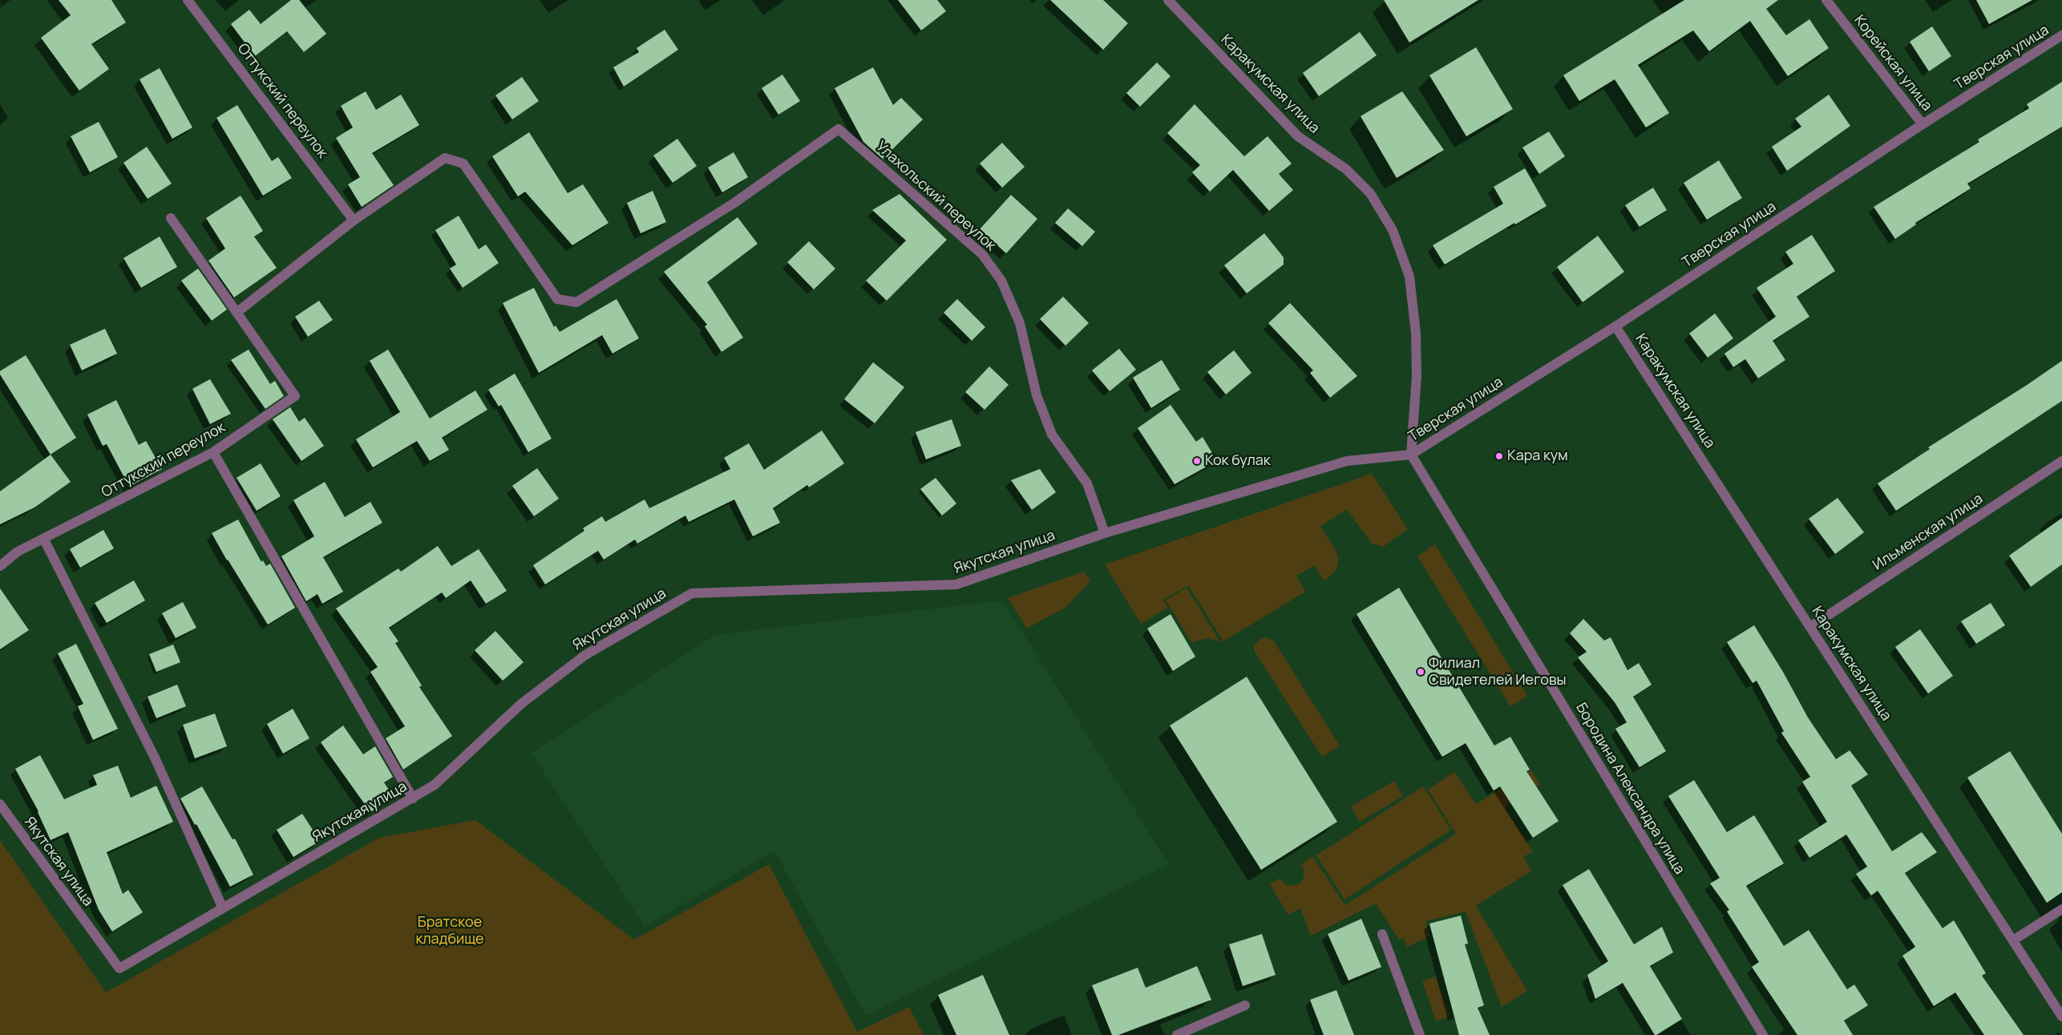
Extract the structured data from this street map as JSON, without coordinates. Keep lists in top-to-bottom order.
{
  "streets": {
    "street": [
      "Тверская улица",
      "Корейская улица",
      "Каракумская улица",
      "Оттукский переулок",
      "Улахольский переулок",
      "Ильменская улица",
      "Якутская улица",
      "Бородина Александра улица"
    ]
  },
  "crossings": [
    ["Тверская улица", "Корейская улица"],
    ["Тверская улица", "Каракумская улица"],
    ["Тверская улица", "Якутская улица"],
    ["Тверская улица", "Бородина Александра улица"],
    ["Каракумская улица", "Ильменская улица"],
    ["Каракумская улица", "Якутская улица"],
    ["Каракумская улица", "Бородина Александра улица"],
    ["Оттукский переулок", "Улахольский переулок"],
    ["Улахольский переулок", "Якутская улица"],
    ["Якутская улица", "Бородина Александра улица"]
  ],
  "parks": ["Братское кладбище"],
  "places": ["Кара кум", "Кок булак", "Филиал Свидетелей Иеговы"]
}
